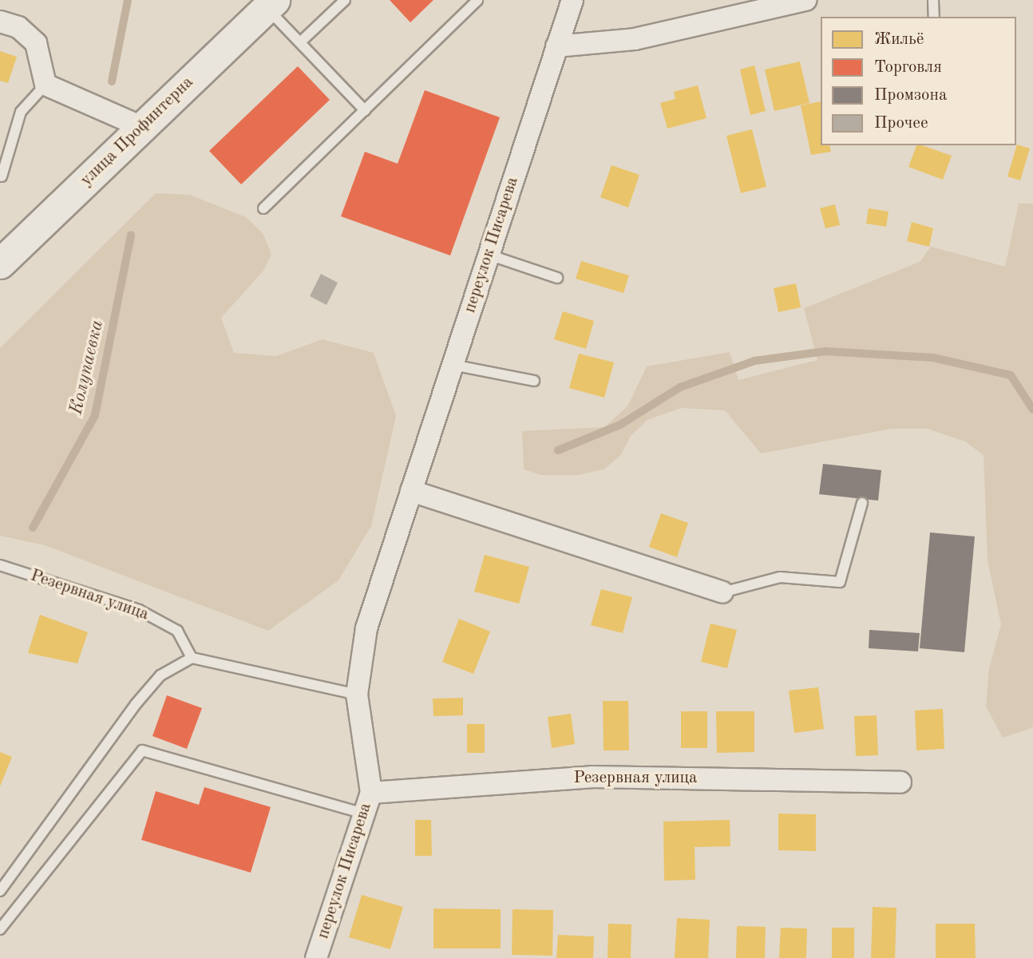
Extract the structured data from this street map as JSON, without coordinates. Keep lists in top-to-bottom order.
{
  "streets": {
    "main road": ["улица Профинтерна"],
    "street": ["переулок Писарева", "Резервная улица"]
  },
  "crossings": [
    ["переулок Писарева", "Резервная улица"]
  ],
  "water": ["Колупаевка"],
  "legend": [
    "Жильё",
    "Торговля",
    "Промзона",
    "Прочее"
  ]
}
